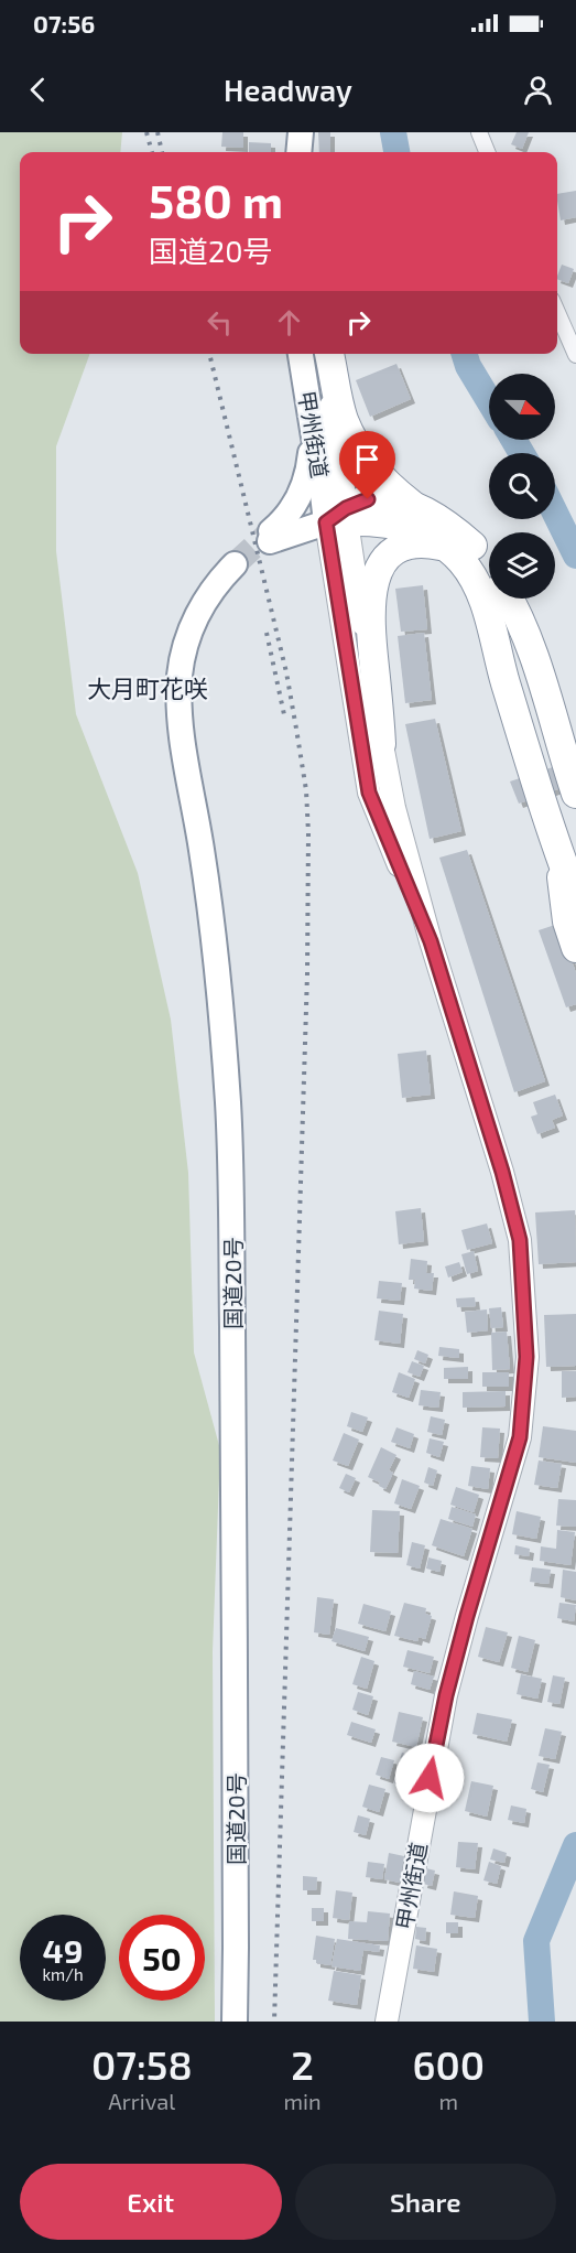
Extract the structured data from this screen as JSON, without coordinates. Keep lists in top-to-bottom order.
{
  "streets": {
    "highway": ["甲州街道", "国道20号"]
  },
  "districts": ["大月町花咲"],
  "north": "right",
  "page": {
    "status": "07:56",
    "header": "Headway",
    "turn": ["580 m", "国道20号"],
    "speed": "49 km/h",
    "limit": "50",
    "eta": [
      "07:58",
      "Arrival",
      "2",
      "min",
      "600",
      "m"
    ],
    "buttons": ["Exit", "Share"]
  }
}
